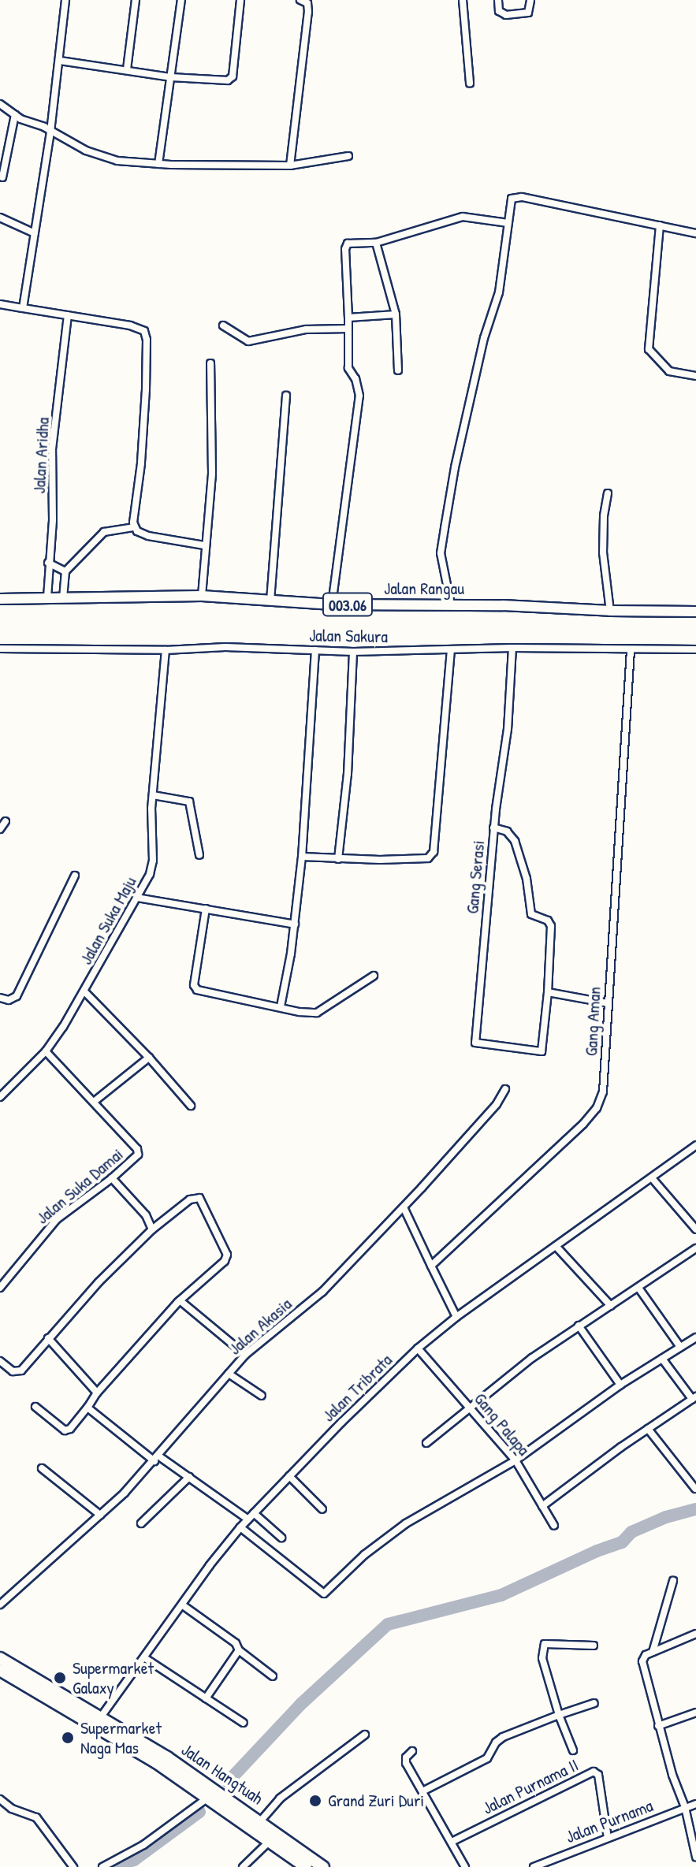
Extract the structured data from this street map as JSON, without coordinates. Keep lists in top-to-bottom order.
{
  "streets": {
    "highway": ["Jalan Hangtuah"],
    "main road": ["Jalan Rangau", "003.06"],
    "street": [
      "Jalan Aridha",
      "Jalan Sakura",
      "Gang Serasi",
      "Jalan Suka Maju",
      "Gang Aman",
      "Jalan Suka Damai",
      "Jalan Akasia",
      "Jalan Tribrata",
      "Gang Palapa",
      "Jalan Purnama II",
      "Jalan Purnama"
    ]
  },
  "crossings": [
    ["Jalan Aridha", "Jalan Rangau"],
    ["Jalan Sakura", "Gang Serasi"],
    ["Jalan Sakura", "Jalan Suka Maju"],
    ["Jalan Sakura", "Gang Aman"],
    ["Jalan Suka Maju", "Jalan Suka Damai"],
    ["Jalan Tribrata", "Gang Palapa"],
    ["Jalan Tribrata", "Jalan Hangtuah"],
    ["Jalan Purnama II", "Jalan Purnama"]
  ],
  "places": ["Supermarket Galaxy", "Supermarket Naga Mas", "Grand Zuri Duri"]
}
